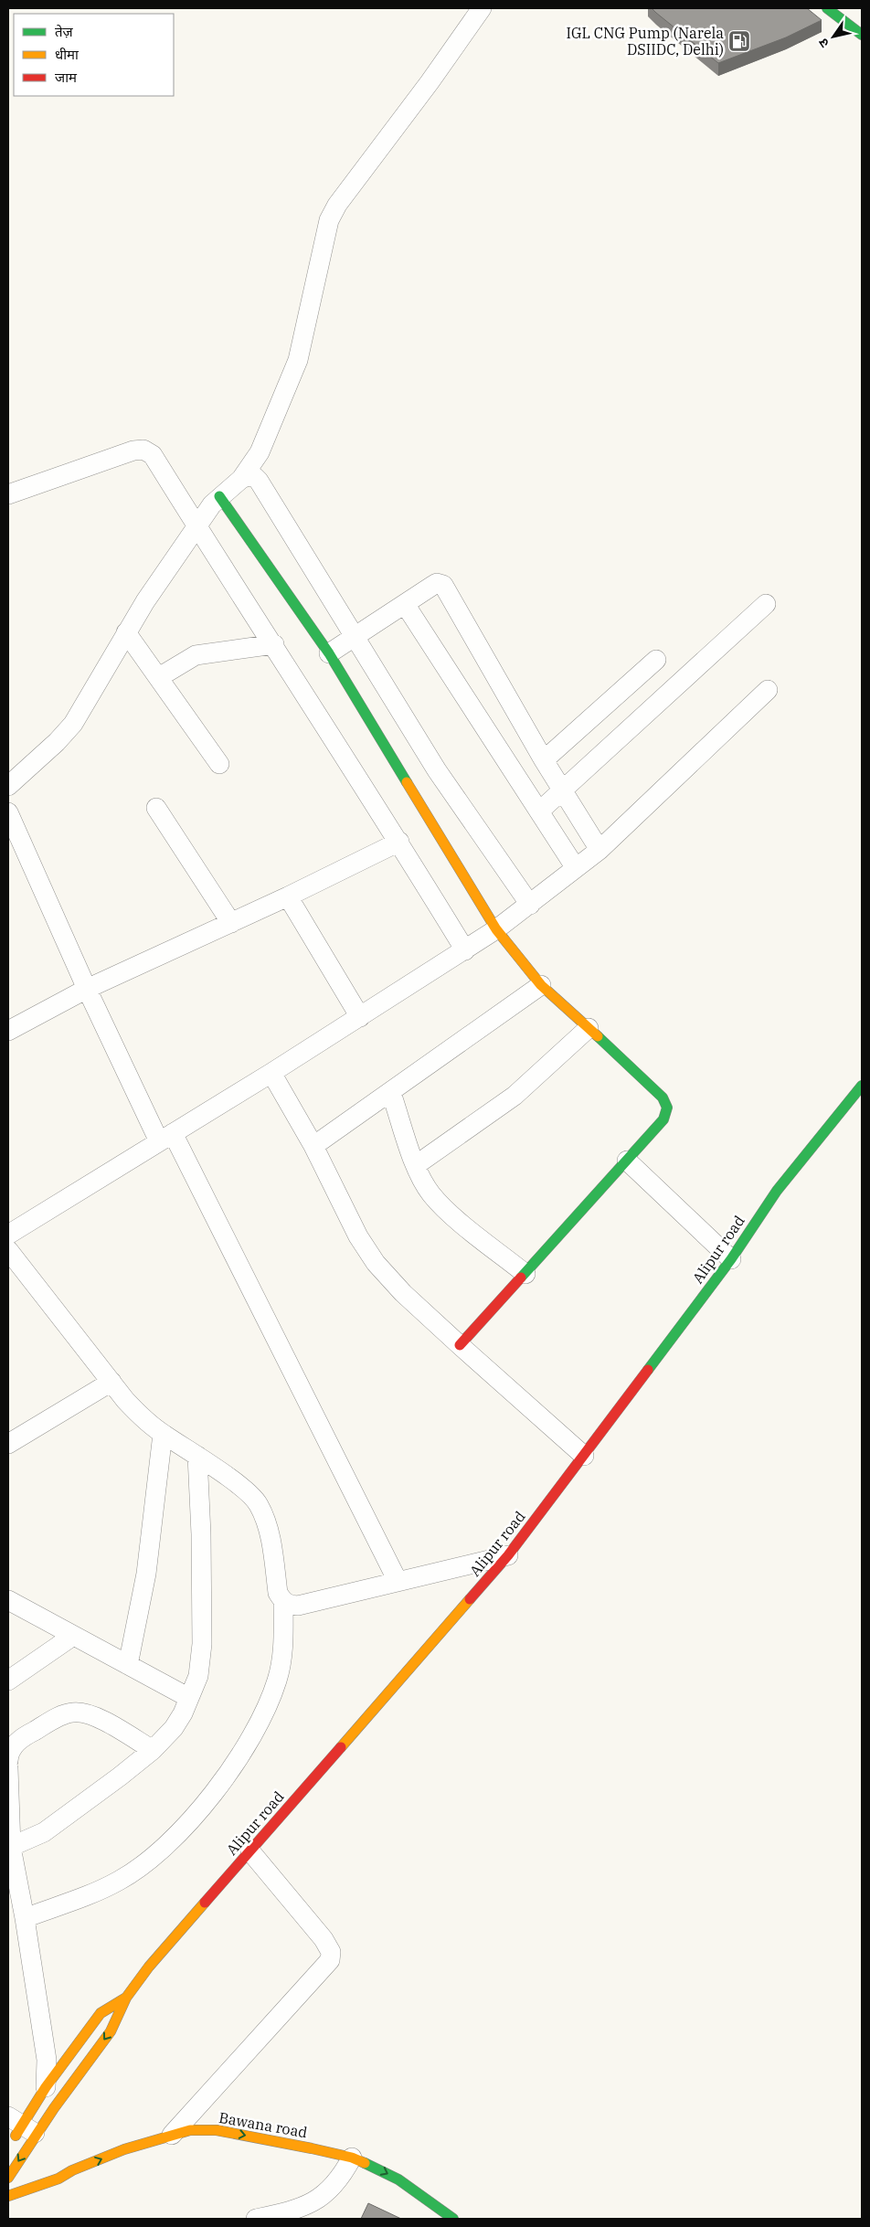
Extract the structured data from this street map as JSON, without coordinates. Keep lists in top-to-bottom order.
{
  "streets": {
    "street": ["Alipur road", "Bawana road"]
  },
  "one_way": ["Bawana road"],
  "places": {
    "fuel station": ["IGL CNG Pump (Narela DSIIDC, Delhi)"]
  },
  "legend": ["तेज़", "धीमा", "जाम"],
  "north": "bottom left"
}
